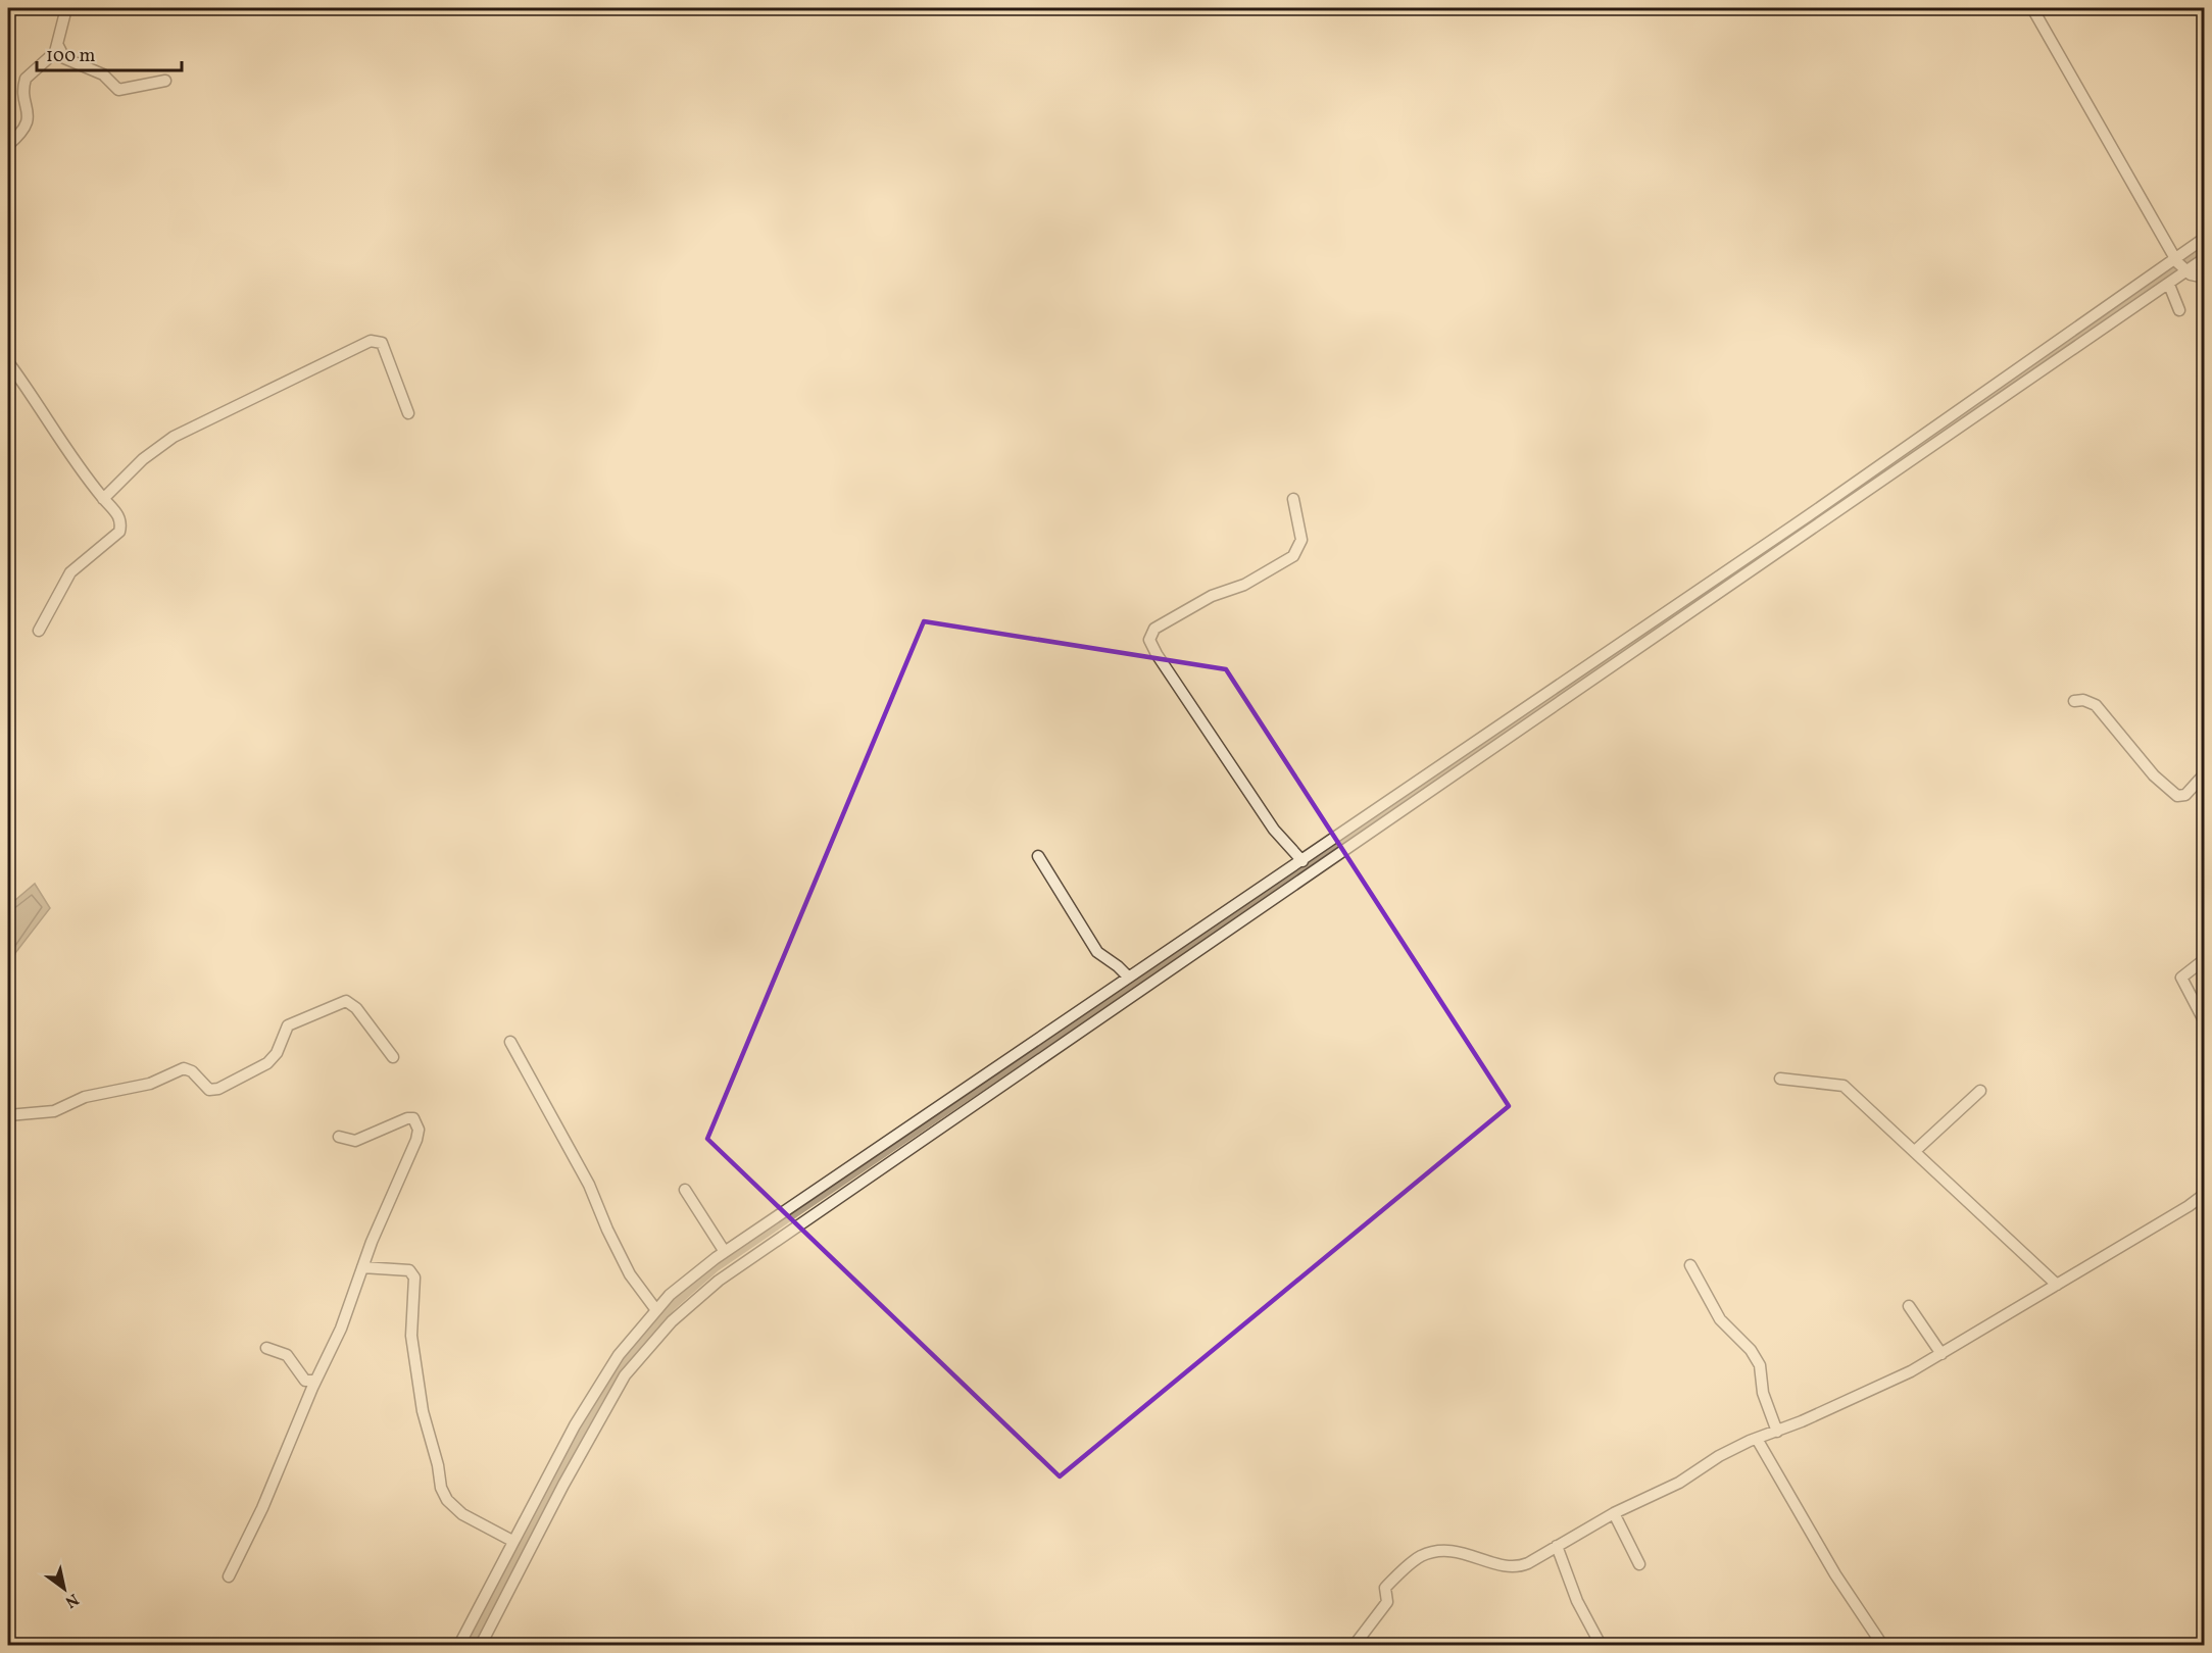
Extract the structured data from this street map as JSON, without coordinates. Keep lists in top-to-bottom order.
{
  "scale_bar": "100 m",
  "north": "bottom right"
}
